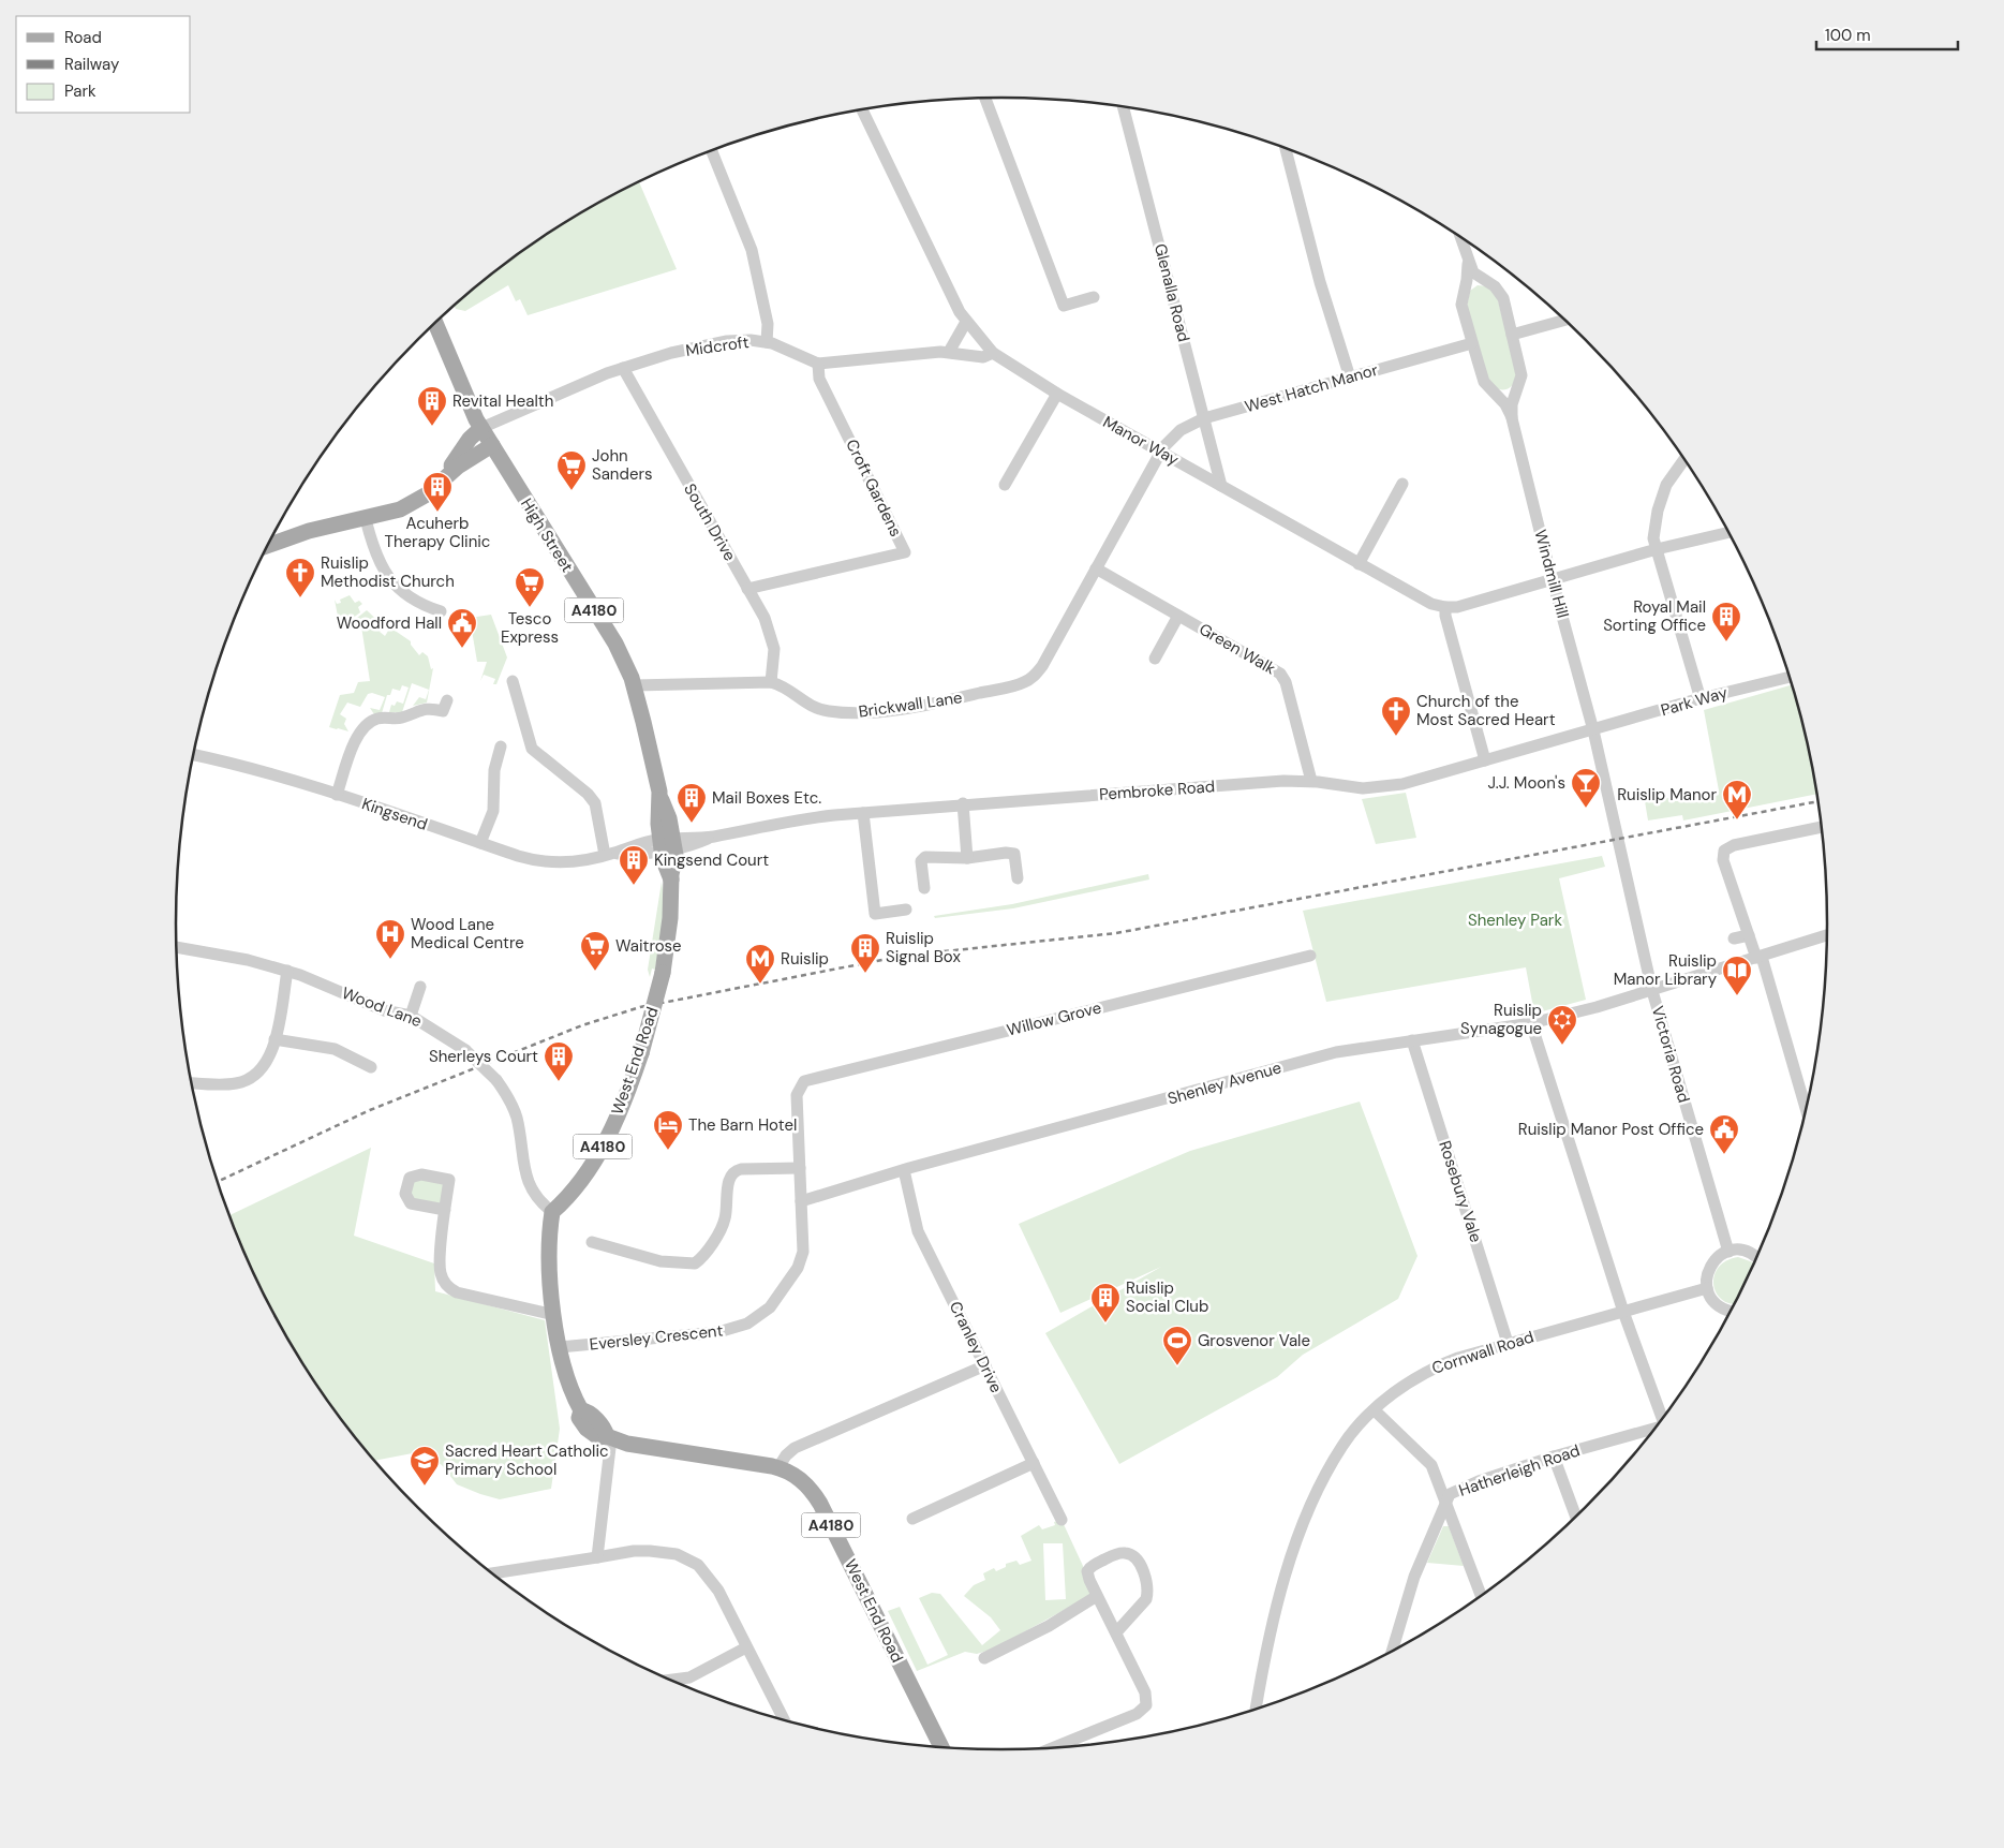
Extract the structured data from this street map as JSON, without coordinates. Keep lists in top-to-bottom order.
{
  "streets": {
    "main road": ["High Street", "A4180", "West End Road"],
    "street": [
      "Glenalla Road",
      "Midcroft",
      "West Hatch Manor",
      "Manor Way",
      "Croft Gardens",
      "South Drive",
      "Windmill Hill",
      "Green Walk",
      "Park Way",
      "Brickwall Lane",
      "Pembroke Road",
      "Kingsend",
      "Wood Lane",
      "Willow Grove",
      "Victoria Road",
      "Shenley Avenue",
      "Rosebury Vale",
      "Eversley Crescent",
      "Cranley Drive",
      "Cornwall Road",
      "Hatherleigh Road"
    ]
  },
  "crossings": [
    ["Glenalla Road", "West Hatch Manor"],
    ["Glenalla Road", "Manor Way"],
    ["Midcroft", "Manor Way"],
    ["Midcroft", "Croft Gardens"],
    ["Midcroft", "South Drive"],
    ["Midcroft", "High Street"],
    ["West Hatch Manor", "Manor Way"],
    ["West Hatch Manor", "Windmill Hill"],
    ["West Hatch Manor", "Green Walk"],
    ["West Hatch Manor", "Brickwall Lane"],
    ["Croft Gardens", "South Drive"],
    ["South Drive", "Brickwall Lane"],
    ["High Street", "Brickwall Lane"],
    ["High Street", "Pembroke Road"],
    ["High Street", "Kingsend"],
    ["High Street", "West End Road"],
    ["Windmill Hill", "Park Way"],
    ["Windmill Hill", "Pembroke Road"],
    ["Windmill Hill", "Victoria Road"],
    ["Green Walk", "Pembroke Road"],
    ["Park Way", "Pembroke Road"],
    ["Park Way", "Victoria Road"],
    ["Pembroke Road", "Kingsend"],
    ["Pembroke Road", "Victoria Road"],
    ["Pembroke Road", "West End Road"],
    ["Kingsend", "West End Road"],
    ["Wood Lane", "West End Road"],
    ["Willow Grove", "Eversley Crescent"],
    ["Victoria Road", "Shenley Avenue"],
    ["Shenley Avenue", "Rosebury Vale"],
    ["Shenley Avenue", "Eversley Crescent"],
    ["Shenley Avenue", "Cranley Drive"],
    ["Rosebury Vale", "Cornwall Road"]
  ],
  "parks": ["Shenley Park"],
  "places": {
    "building": [
      "Revital Health",
      "Acuherb Therapy Clinic",
      "Royal Mail Sorting Office",
      "Mail Boxes Etc.",
      "Kingsend Court",
      "Ruislip Signal Box",
      "Sherleys Court",
      "Ruislip Social Club"
    ],
    "supermarket": ["John Sanders", "Tesco Express", "Waitrose"],
    "church": ["Ruislip Methodist Church", "Church of the Most Sacred Heart"],
    "public building": ["Woodford Hall", "Ruislip Manor Post Office"],
    "bar": ["J.J. Moon's"],
    "metro station": ["Ruislip Manor", "Ruislip"],
    "hospital": ["Wood Lane Medical Centre"],
    "library": ["Ruislip Manor Library"],
    "synagogue": ["Ruislip Synagogue"],
    "hotel": ["The Barn Hotel"],
    "sports": ["Grosvenor Vale"],
    "school or university": ["Sacred Heart Catholic Primary School"]
  },
  "legend": ["Road", "Railway", "Park"],
  "scale_bar": "100 m"
}
